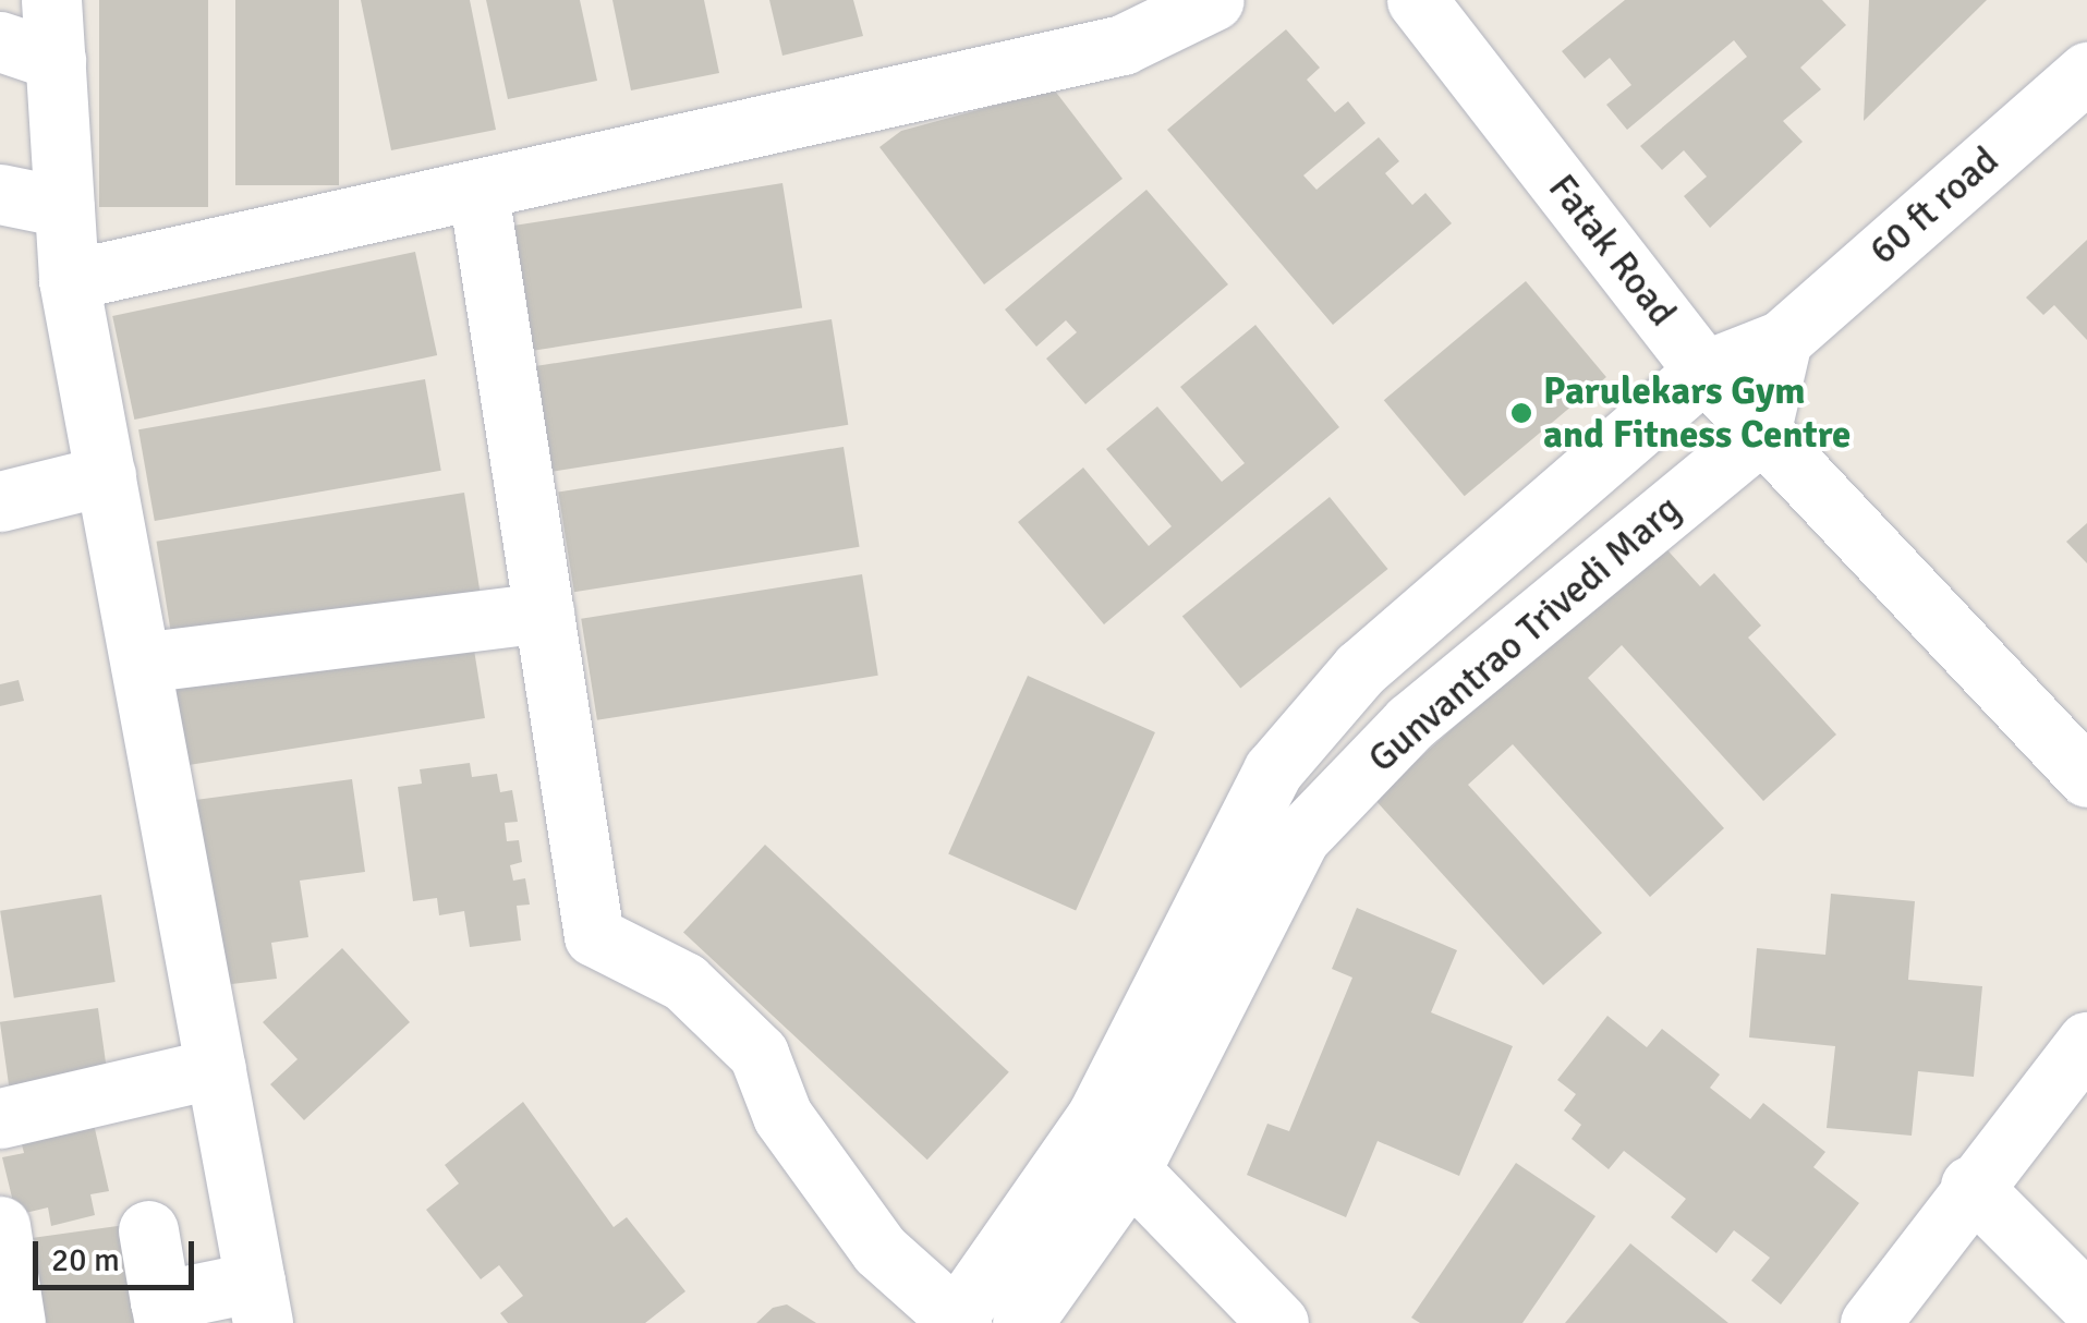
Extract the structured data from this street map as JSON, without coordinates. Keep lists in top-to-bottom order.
{
  "streets": {
    "street": ["60 ft road", "Fatak Road", "Gunvantrao Trivedi Marg"]
  },
  "crossings": [
    ["Fatak Road", "Gunvantrao Trivedi Marg"]
  ],
  "places": ["Parulekars Gym and Fitness Centre"],
  "scale_bar": "20 m"
}
